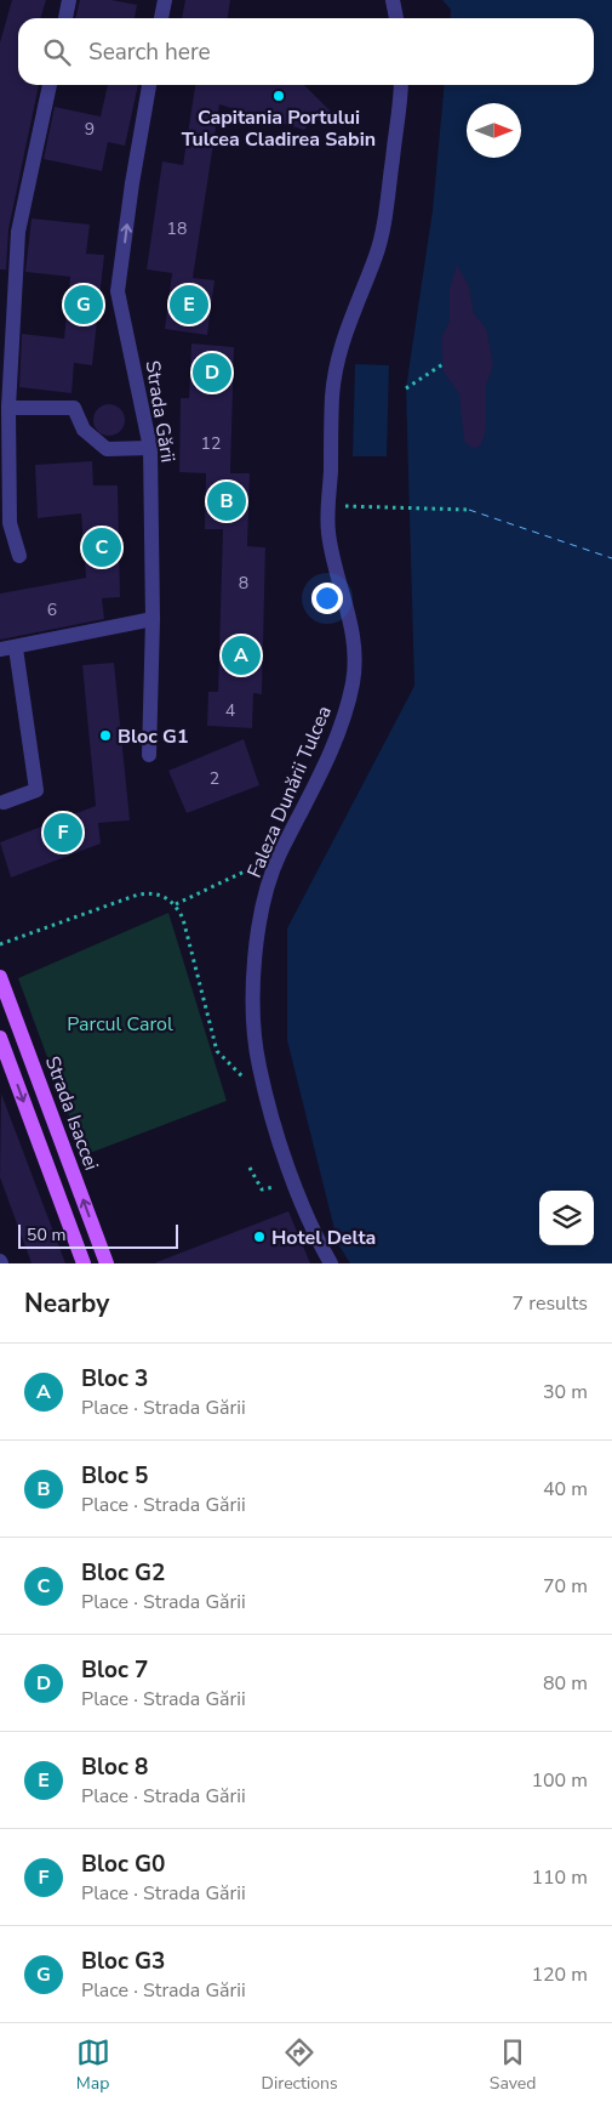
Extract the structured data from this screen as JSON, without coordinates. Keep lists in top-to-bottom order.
{
  "streets": {
    "main road": ["Strada Isaccei"],
    "street": ["Strada Gării", "Faleza Dunării Tulcea"]
  },
  "parks": ["Parcul Carol"],
  "places": ["Capitania Portului Tulcea Cladirea Sabin", "Bloc G1", "Hotel Delta"],
  "house_numbers": [
    "9",
    "18",
    "12",
    "8",
    "6",
    "4",
    "2"
  ],
  "scale_bar": "50 m",
  "north": "right",
  "page": {
    "search": "Search here",
    "pins": [
      "E",
      "G",
      "D",
      "B",
      "C",
      "A",
      "F"
    ],
    "scale": "50 m",
    "heading": ["Nearby", "7 results"],
    "list": [
      {
        "mark": "A",
        "name": "Bloc 3",
        "note": "Place · Strada Gării",
        "value": "30 m"
      },
      {
        "mark": "B",
        "name": "Bloc 5",
        "note": "Place · Strada Gării",
        "value": "40 m"
      },
      {
        "mark": "C",
        "name": "Bloc G2",
        "note": "Place · Strada Gării",
        "value": "70 m"
      },
      {
        "mark": "D",
        "name": "Bloc 7",
        "note": "Place · Strada Gării",
        "value": "80 m"
      },
      {
        "mark": "E",
        "name": "Bloc 8",
        "note": "Place · Strada Gării",
        "value": "100 m"
      },
      {
        "mark": "F",
        "name": "Bloc G0",
        "note": "Place · Strada Gării",
        "value": "110 m"
      },
      {
        "mark": "G",
        "name": "Bloc G3",
        "note": "Place · Strada Gării",
        "value": "120 m"
      }
    ],
    "nav": ["Map", "Directions", "Saved"]
  }
}
